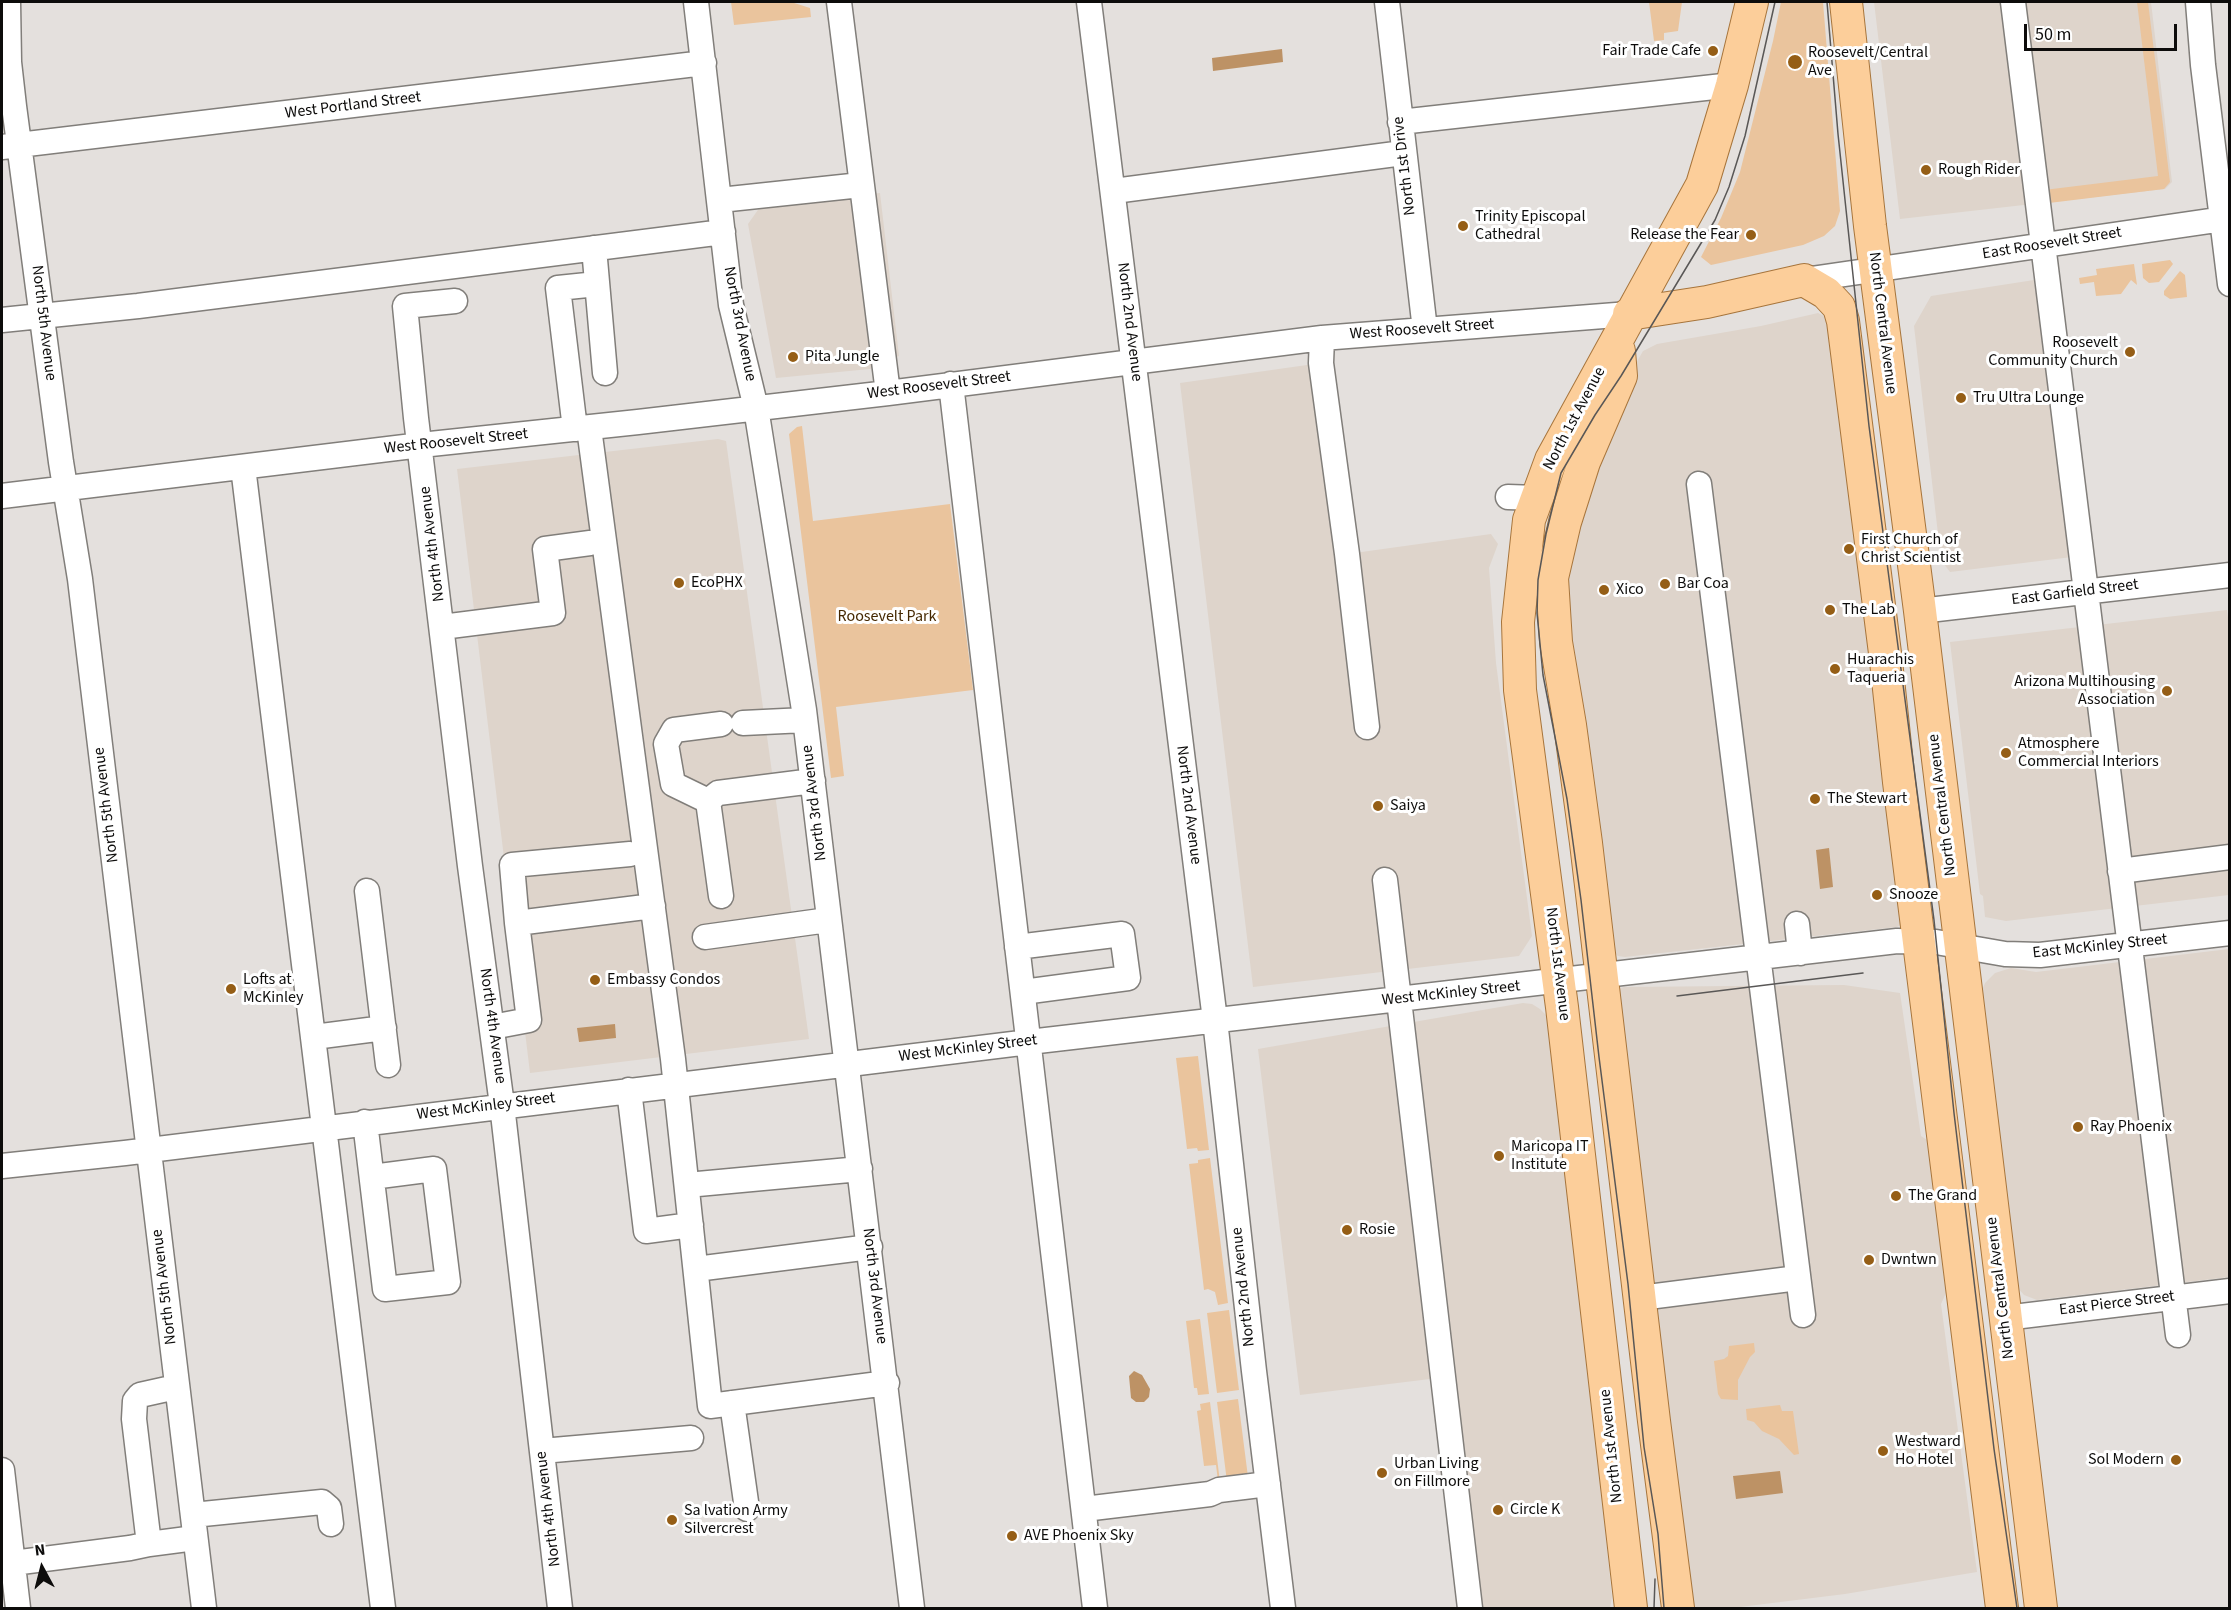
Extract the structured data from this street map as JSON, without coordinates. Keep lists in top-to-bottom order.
{
  "streets": {
    "main road": ["North Central Avenue", "West Roosevelt Street", "North 1st Avenue"],
    "street": [
      "West Portland Street",
      "North 1st Drive",
      "East Roosevelt Street",
      "North 2nd Avenue",
      "North 5th Avenue",
      "North 3rd Avenue",
      "North 4th Avenue",
      "East Garfield Street",
      "East McKinley Street",
      "West McKinley Street",
      "East Pierce Street"
    ]
  },
  "crossings": [
    ["West Portland Street", "North 5th Avenue"],
    ["West Portland Street", "North 3rd Avenue"],
    ["North 1st Drive", "West Roosevelt Street"],
    ["East Roosevelt Street", "North Central Avenue"],
    ["East Roosevelt Street", "West Roosevelt Street"],
    ["North 2nd Avenue", "West Roosevelt Street"],
    ["North 2nd Avenue", "West McKinley Street"],
    ["North 5th Avenue", "West Roosevelt Street"],
    ["North 5th Avenue", "West McKinley Street"],
    ["North Central Avenue", "West Roosevelt Street"],
    ["North Central Avenue", "East Garfield Street"],
    ["North Central Avenue", "East McKinley Street"],
    ["North Central Avenue", "West McKinley Street"],
    ["North Central Avenue", "East Pierce Street"],
    ["North 3rd Avenue", "West Roosevelt Street"],
    ["North 3rd Avenue", "West McKinley Street"],
    ["West Roosevelt Street", "North 1st Avenue"],
    ["West Roosevelt Street", "North 4th Avenue"],
    ["North 1st Avenue", "West McKinley Street"],
    ["North 4th Avenue", "West McKinley Street"],
    ["East McKinley Street", "West McKinley Street"]
  ],
  "parks": ["Roosevelt Park"],
  "places": [
    "Fair Trade Cafe",
    "Roosevelt/Central Ave",
    "Rough Rider",
    "Trinity Episcopal Cathedral",
    "Release the Fear",
    "Roosevelt Community Church",
    "Pita Jungle",
    "Tru Ultra Lounge",
    "First Church of Christ Scientist",
    "EcoPHX",
    "Bar Coa",
    "Xico",
    "The Lab",
    "Huarachis Taqueria",
    "Arizona Multihousing Association",
    "Atmosphere Commercial Interiors",
    "The Stewart",
    "Saiya",
    "Snooze",
    "Embassy Condos",
    "Lofts at McKinley",
    "Ray Phoenix",
    "Maricopa IT Institute",
    "The Grand",
    "Rosie",
    "Dwntwn",
    "Westward Ho Hotel",
    "Sol Modern",
    "Urban Living on Fillmore",
    "Circle K",
    "Sa lvation Army Silvercrest",
    "AVE Phoenix Sky"
  ],
  "scale_bar": "50 m",
  "north": "top"
}
